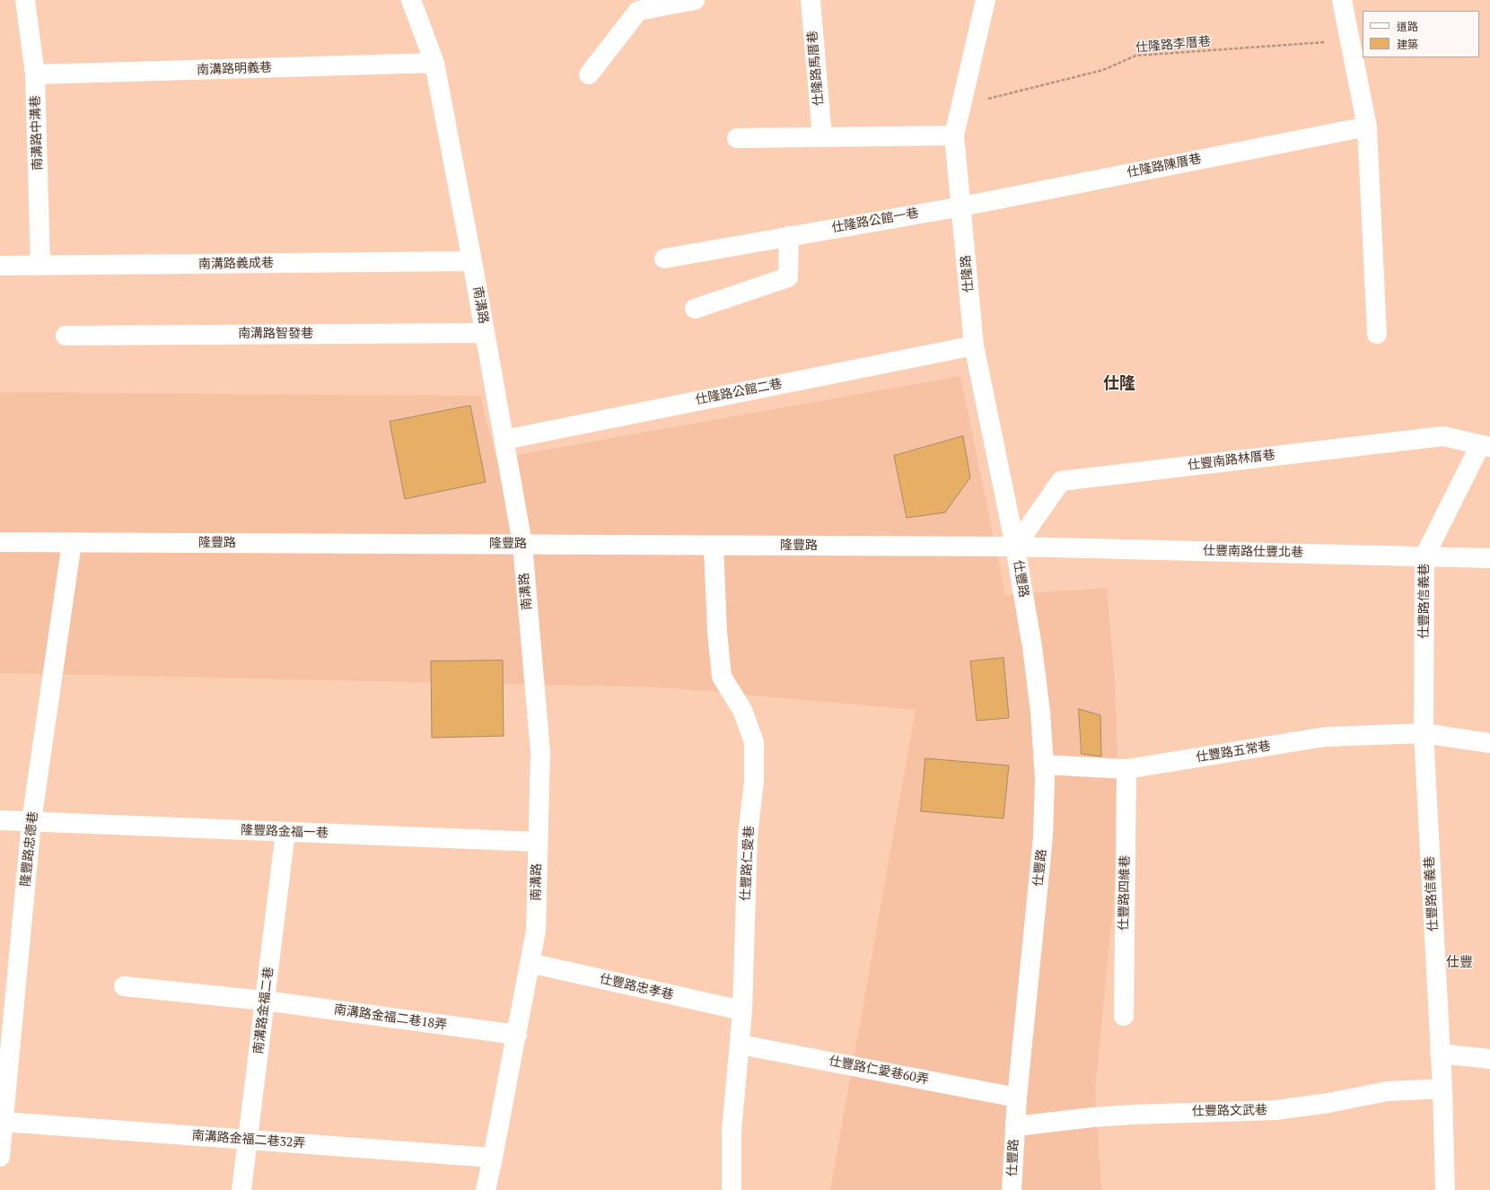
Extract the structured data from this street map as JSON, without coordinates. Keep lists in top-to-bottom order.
{
  "streets": {
    "street": [
      "仕隆路馬厝巷",
      "南溝路明義巷",
      "南溝路中溝巷",
      "仕隆路陳厝巷",
      "仕隆路公館一巷",
      "南溝路義成巷",
      "仕隆路",
      "南溝路",
      "南溝路智發巷",
      "仕隆路公館二巷",
      "仕豐南路林厝巷",
      "隆豐路",
      "仕豐南路仕豐北巷",
      "仕豐路",
      "仕豐路信義巷",
      "仕豐路五常巷",
      "隆豐路金福一巷",
      "隆豐路忠德巷",
      "仕豐路仁愛巷",
      "仕豐路四維巷",
      "仕豐路忠孝巷",
      "南溝路金福二巷",
      "南溝路金福二巷18弄",
      "仕豐路仁愛巷60弄",
      "仕豐路文武巷",
      "南溝路金福二巷32弄"
    ],
    "path": ["仕隆路李厝巷"]
  },
  "crossings": [
    ["仕隆路李厝巷", "仕隆路"],
    ["南溝路明義巷", "南溝路中溝巷"],
    ["南溝路明義巷", "南溝路"],
    ["南溝路中溝巷", "南溝路義成巷"],
    ["仕隆路陳厝巷", "仕隆路公館一巷"],
    ["仕隆路陳厝巷", "仕隆路"],
    ["仕隆路公館一巷", "仕隆路"],
    ["南溝路義成巷", "南溝路"],
    ["仕隆路", "仕隆路公館二巷"],
    ["仕隆路", "仕豐南路林厝巷"],
    ["仕隆路", "隆豐路"],
    ["仕隆路", "仕豐南路仕豐北巷"],
    ["仕隆路", "仕豐路"],
    ["南溝路", "南溝路智發巷"],
    ["南溝路", "仕隆路公館二巷"],
    ["南溝路", "隆豐路"],
    ["南溝路", "隆豐路金福一巷"],
    ["南溝路", "仕豐路忠孝巷"],
    ["南溝路", "南溝路金福二巷18弄"],
    ["南溝路", "南溝路金福二巷32弄"],
    ["仕豐南路林厝巷", "隆豐路"],
    ["仕豐南路林厝巷", "仕豐南路仕豐北巷"],
    ["仕豐南路林厝巷", "仕豐路"],
    ["隆豐路", "仕豐南路仕豐北巷"],
    ["隆豐路", "仕豐路"],
    ["隆豐路", "隆豐路忠德巷"],
    ["隆豐路", "仕豐路仁愛巷"],
    ["仕豐南路仕豐北巷", "仕豐路"],
    ["仕豐南路仕豐北巷", "仕豐路信義巷"],
    ["仕豐路", "仕豐路五常巷"],
    ["仕豐路", "仕豐路仁愛巷60弄"],
    ["仕豐路", "仕豐路文武巷"],
    ["仕豐路信義巷", "仕豐路五常巷"],
    ["仕豐路信義巷", "仕豐路文武巷"],
    ["仕豐路五常巷", "仕豐路四維巷"],
    ["隆豐路金福一巷", "隆豐路忠德巷"],
    ["隆豐路金福一巷", "南溝路金福二巷"],
    ["隆豐路忠德巷", "南溝路金福二巷32弄"],
    ["仕豐路仁愛巷", "仕豐路忠孝巷"],
    ["仕豐路仁愛巷", "仕豐路仁愛巷60弄"],
    ["南溝路金福二巷", "南溝路金福二巷18弄"],
    ["南溝路金福二巷", "南溝路金福二巷32弄"]
  ],
  "districts": ["仕隆", "仕豐"],
  "legend": ["道路", "建築"]
}
